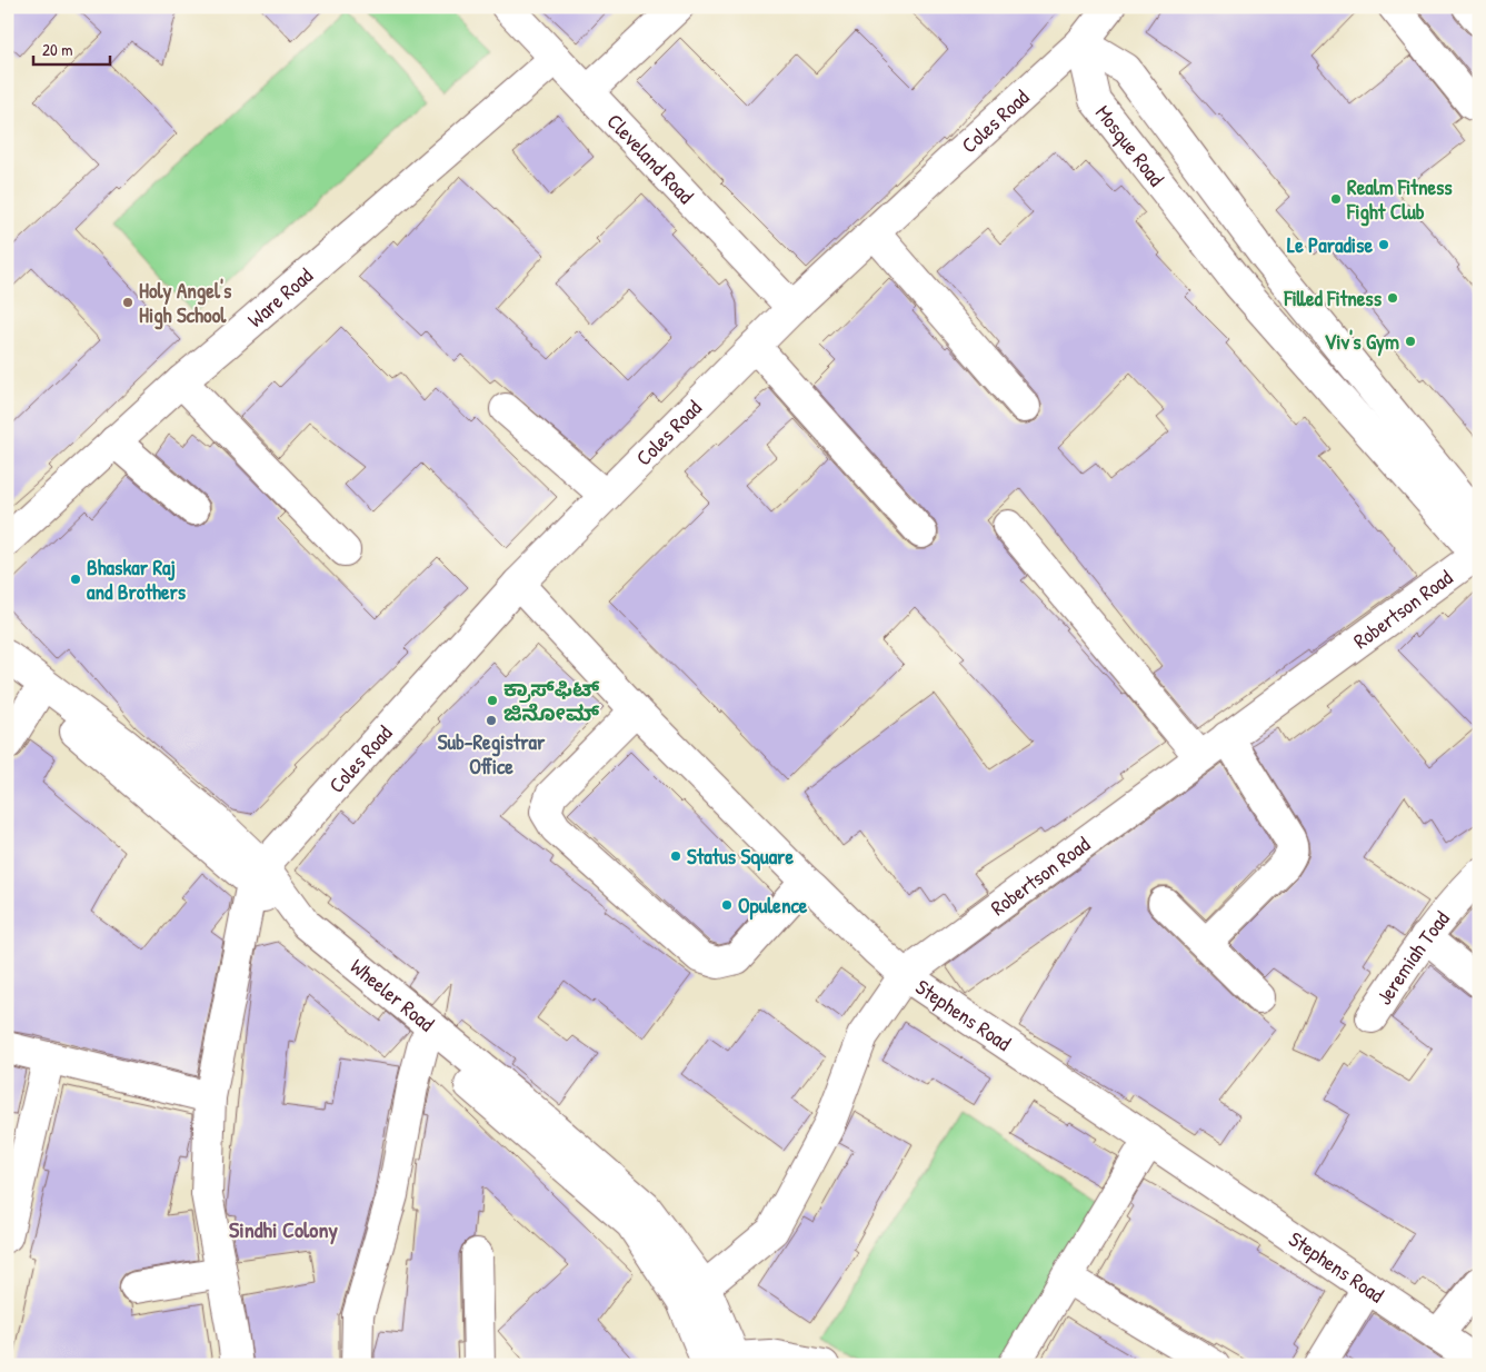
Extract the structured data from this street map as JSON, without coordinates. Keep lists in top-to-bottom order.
{
  "streets": {
    "street": [
      "Coles Road",
      "Mosque Road",
      "Cleveland Road",
      "Ware Road",
      "Robertson Road",
      "Jeremiah Toad",
      "Wheeler Road",
      "Stephens Road"
    ]
  },
  "crossings": [
    ["Coles Road", "Mosque Road"],
    ["Coles Road", "Cleveland Road"],
    ["Coles Road", "Wheeler Road"],
    ["Coles Road", "Stephens Road"],
    ["Mosque Road", "Robertson Road"],
    ["Cleveland Road", "Ware Road"],
    ["Robertson Road", "Wheeler Road"],
    ["Robertson Road", "Stephens Road"]
  ],
  "districts": ["Sindhi Colony"],
  "places": [
    "Realm Fitness Fight Club",
    "Le Paradise",
    "Filled Fitness",
    "Holy Angel's High School",
    "Viv's Gym",
    "Bhaskar Raj and Brothers",
    "ಕ್ರಾಸ್‌ಫಿಟ್ ಜಿನೋಮ್",
    "Sub-Registrar Office",
    "Status Square",
    "Opulence"
  ],
  "scale_bar": "20 m"
}
